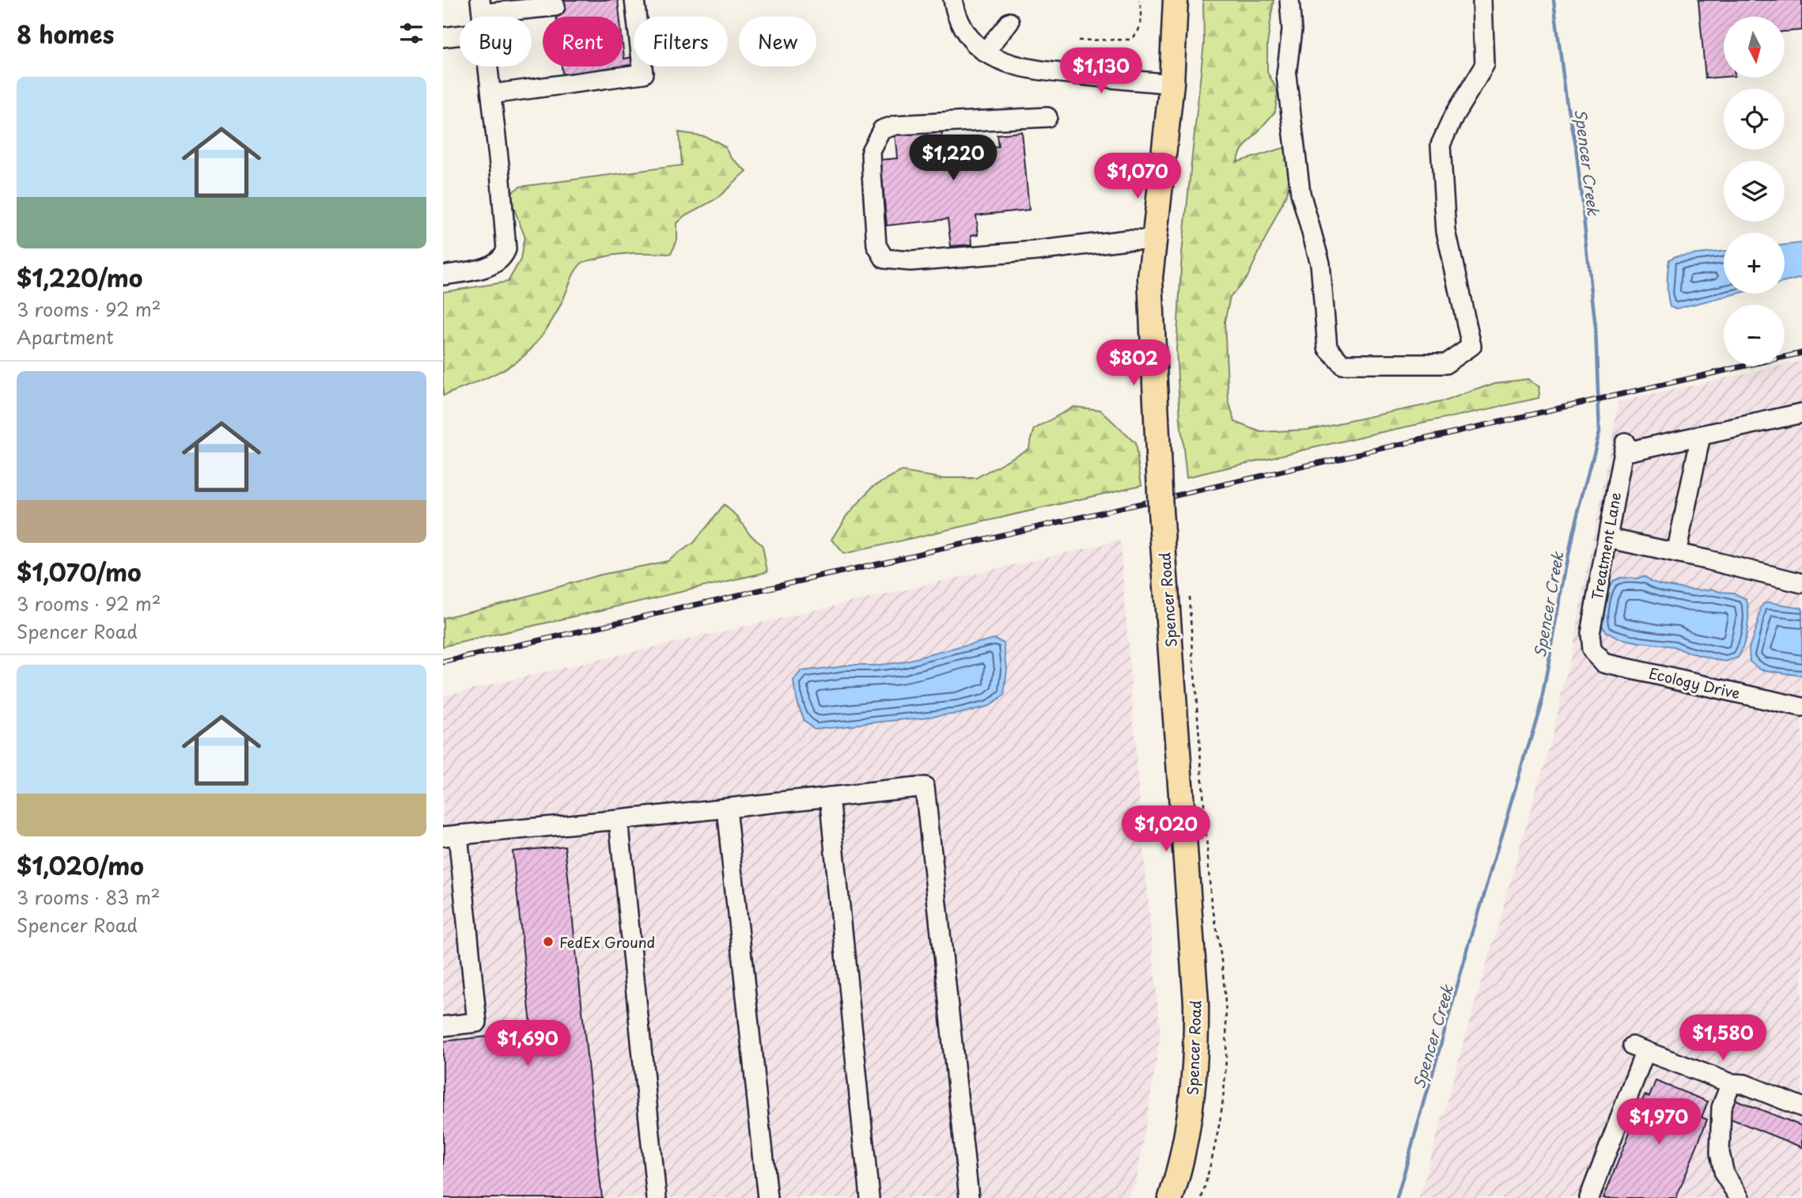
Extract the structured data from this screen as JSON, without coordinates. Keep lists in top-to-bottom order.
{
  "streets": {
    "main road": ["Spencer Road"],
    "street": ["Treatment Lane", "Ecology Drive"]
  },
  "crossings": [
    ["Treatment Lane", "Ecology Drive"]
  ],
  "water": ["Spencer Creek"],
  "places": ["FedEx Ground"],
  "north": "bottom",
  "page": {
    "heading": "8 homes",
    "map_buttons": ["+", "−"],
    "chip": [
      "Buy",
      "Rent",
      "Filters",
      "New"
    ],
    "price": [
      "$1,130",
      "$1,220",
      "$1,070",
      "$802",
      "$1,020",
      "$1,580",
      "$1,690",
      "$1,970"
    ],
    "list": [
      {
        "name": "$1,220/mo",
        "note": "3 rooms · 92 m² · Apartment"
      },
      {
        "name": "$1,070/mo",
        "note": "3 rooms · 92 m² · Spencer Road"
      },
      {
        "name": "$1,020/mo",
        "note": "3 rooms · 83 m² · Spencer Road"
      }
    ]
  }
}
